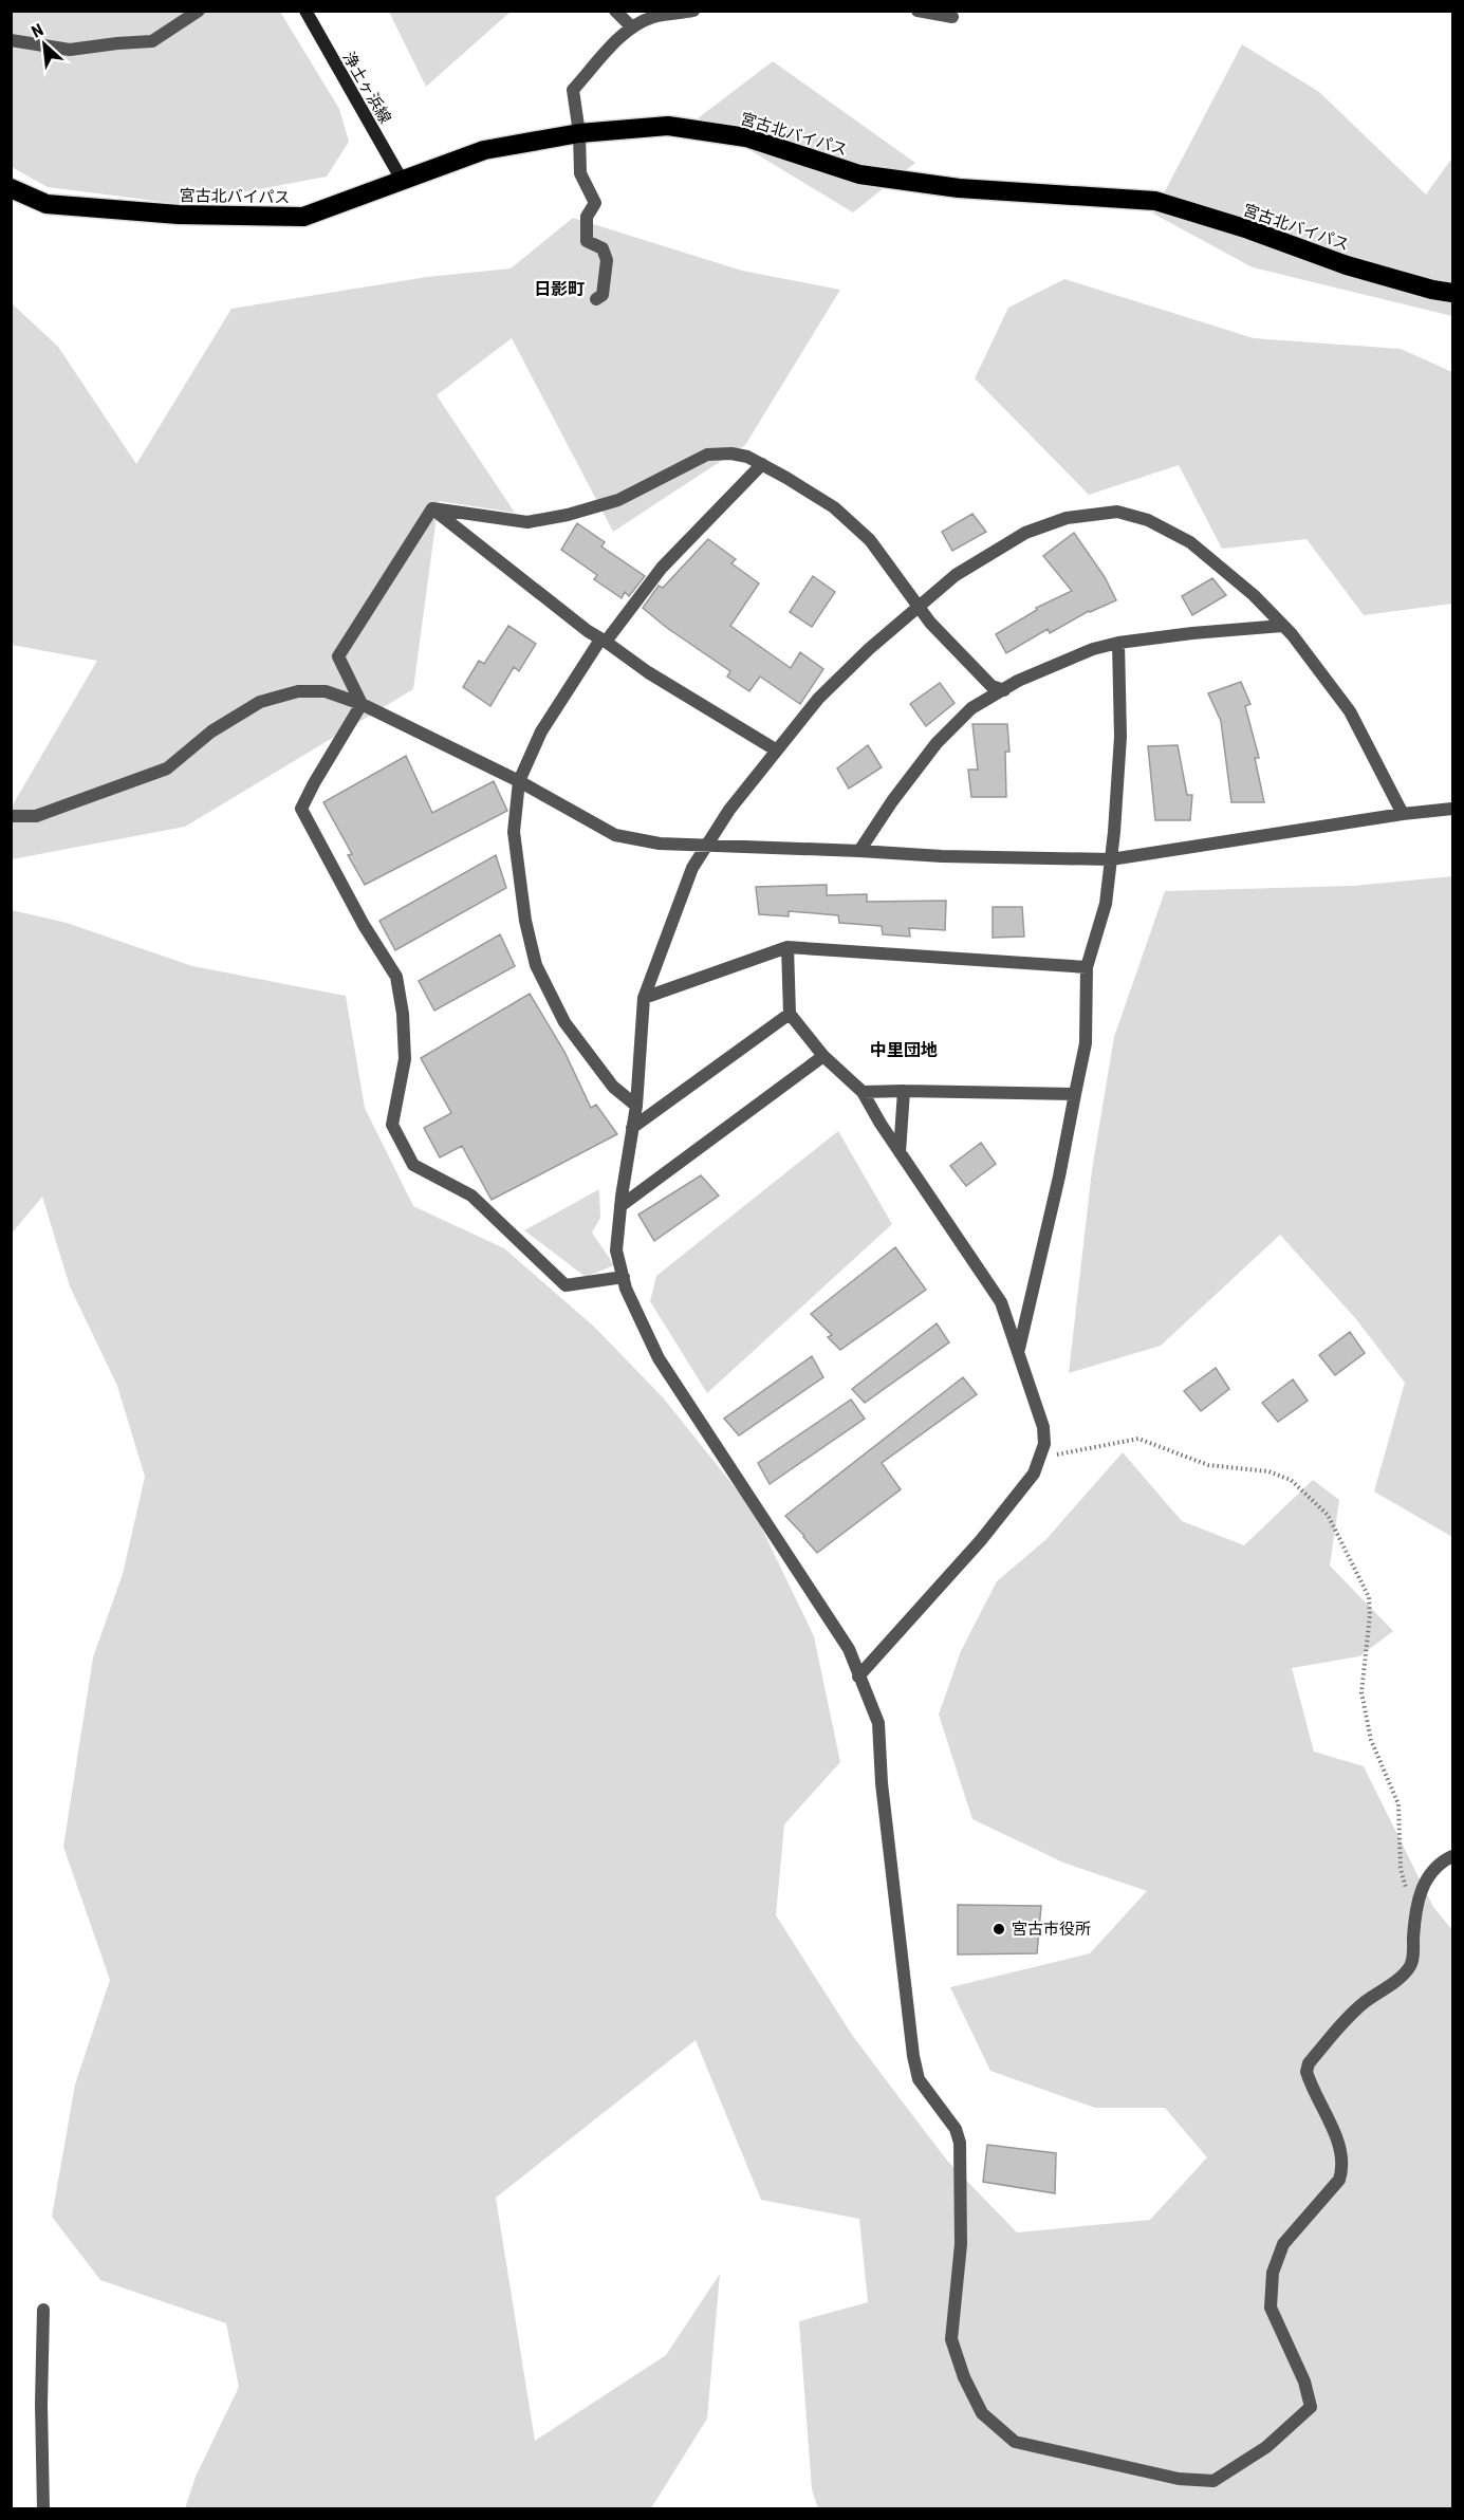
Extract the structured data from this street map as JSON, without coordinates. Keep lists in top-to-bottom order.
{
  "streets": {
    "highway": ["宮古北バイパス"],
    "main road": ["浄土ヶ浜線"]
  },
  "crossings": [
    ["浄土ヶ浜線", "宮古北バイパス"]
  ],
  "districts": ["日影町", "中里団地"],
  "places": ["宮古市役所"],
  "north": "top left"
}
